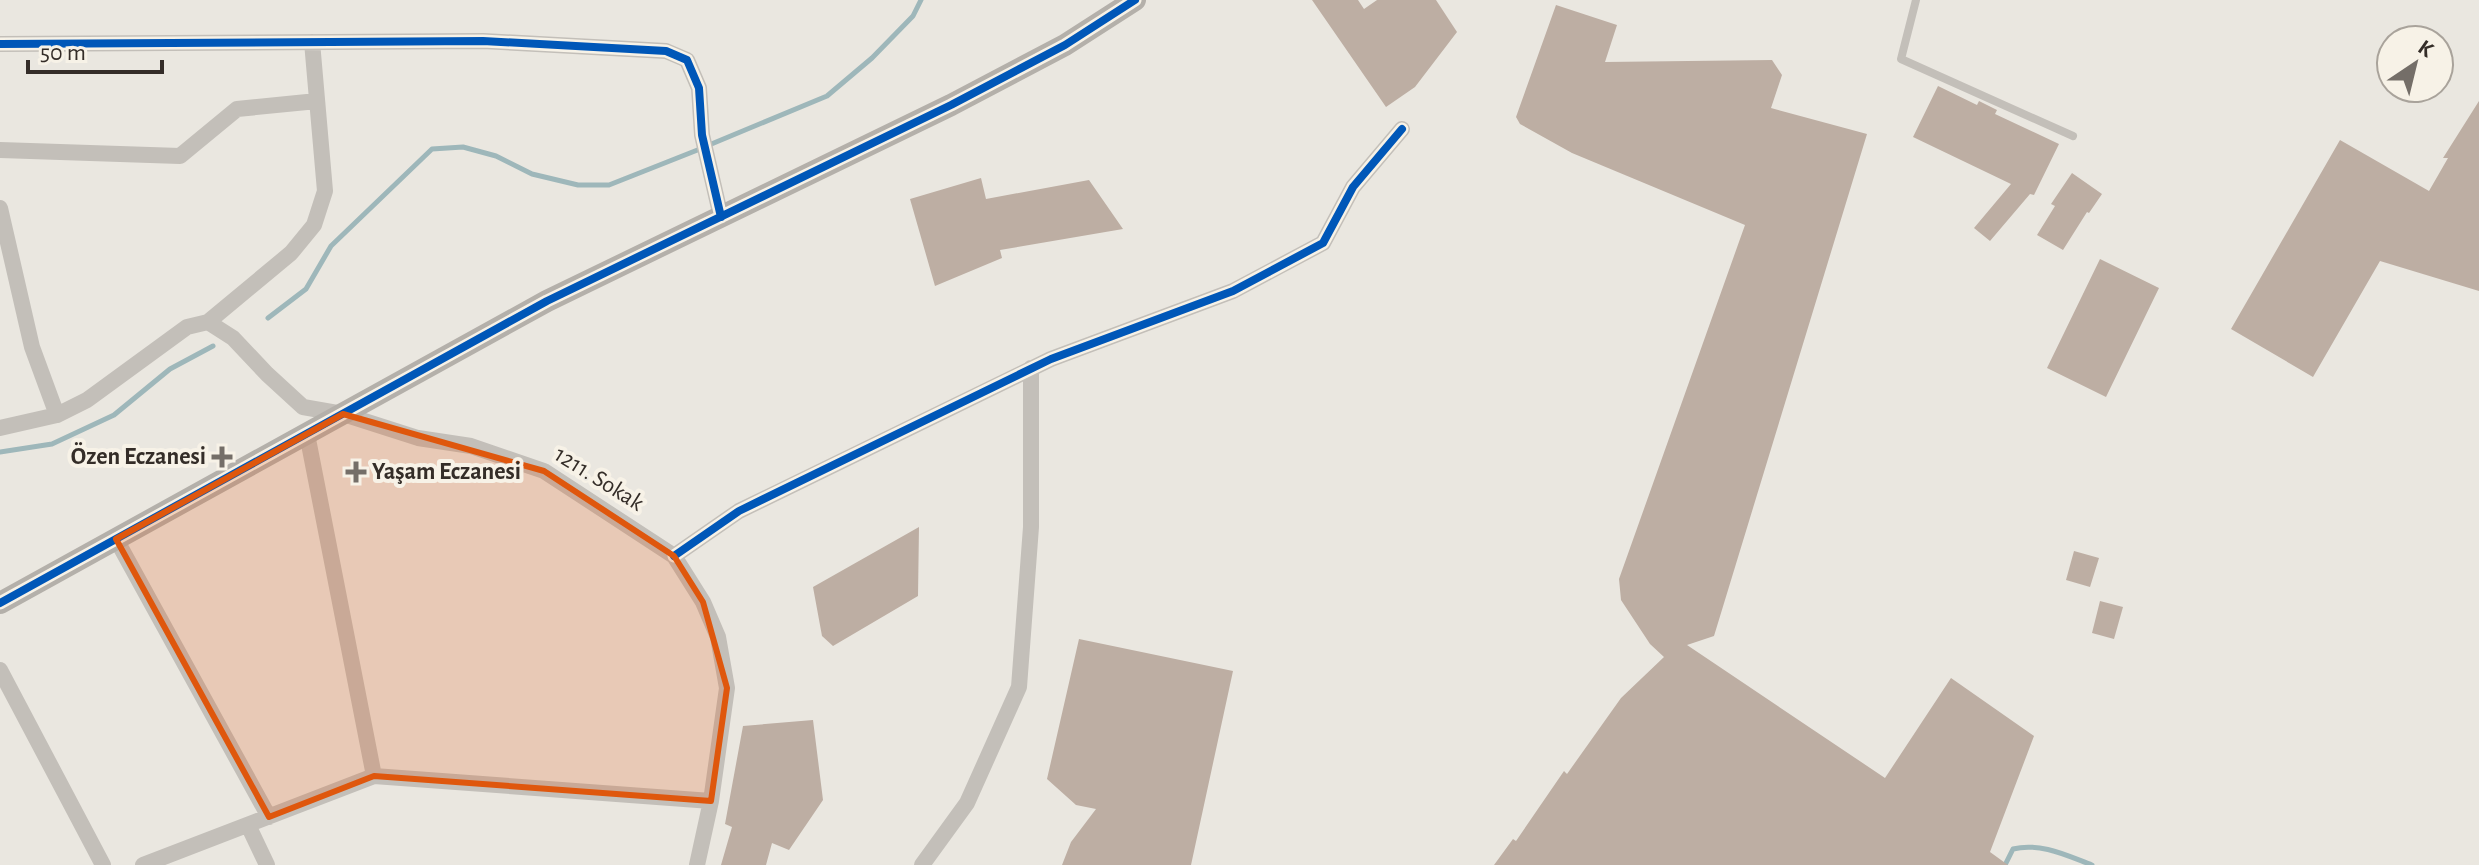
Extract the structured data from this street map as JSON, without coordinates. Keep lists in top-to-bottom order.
{
  "streets": {
    "street": ["1211. Sokak"]
  },
  "places": {
    "health": ["Özen Eczanesi", "Yaşam Eczanesi"]
  },
  "scale_bar": "50 m",
  "north": "top right"
}
